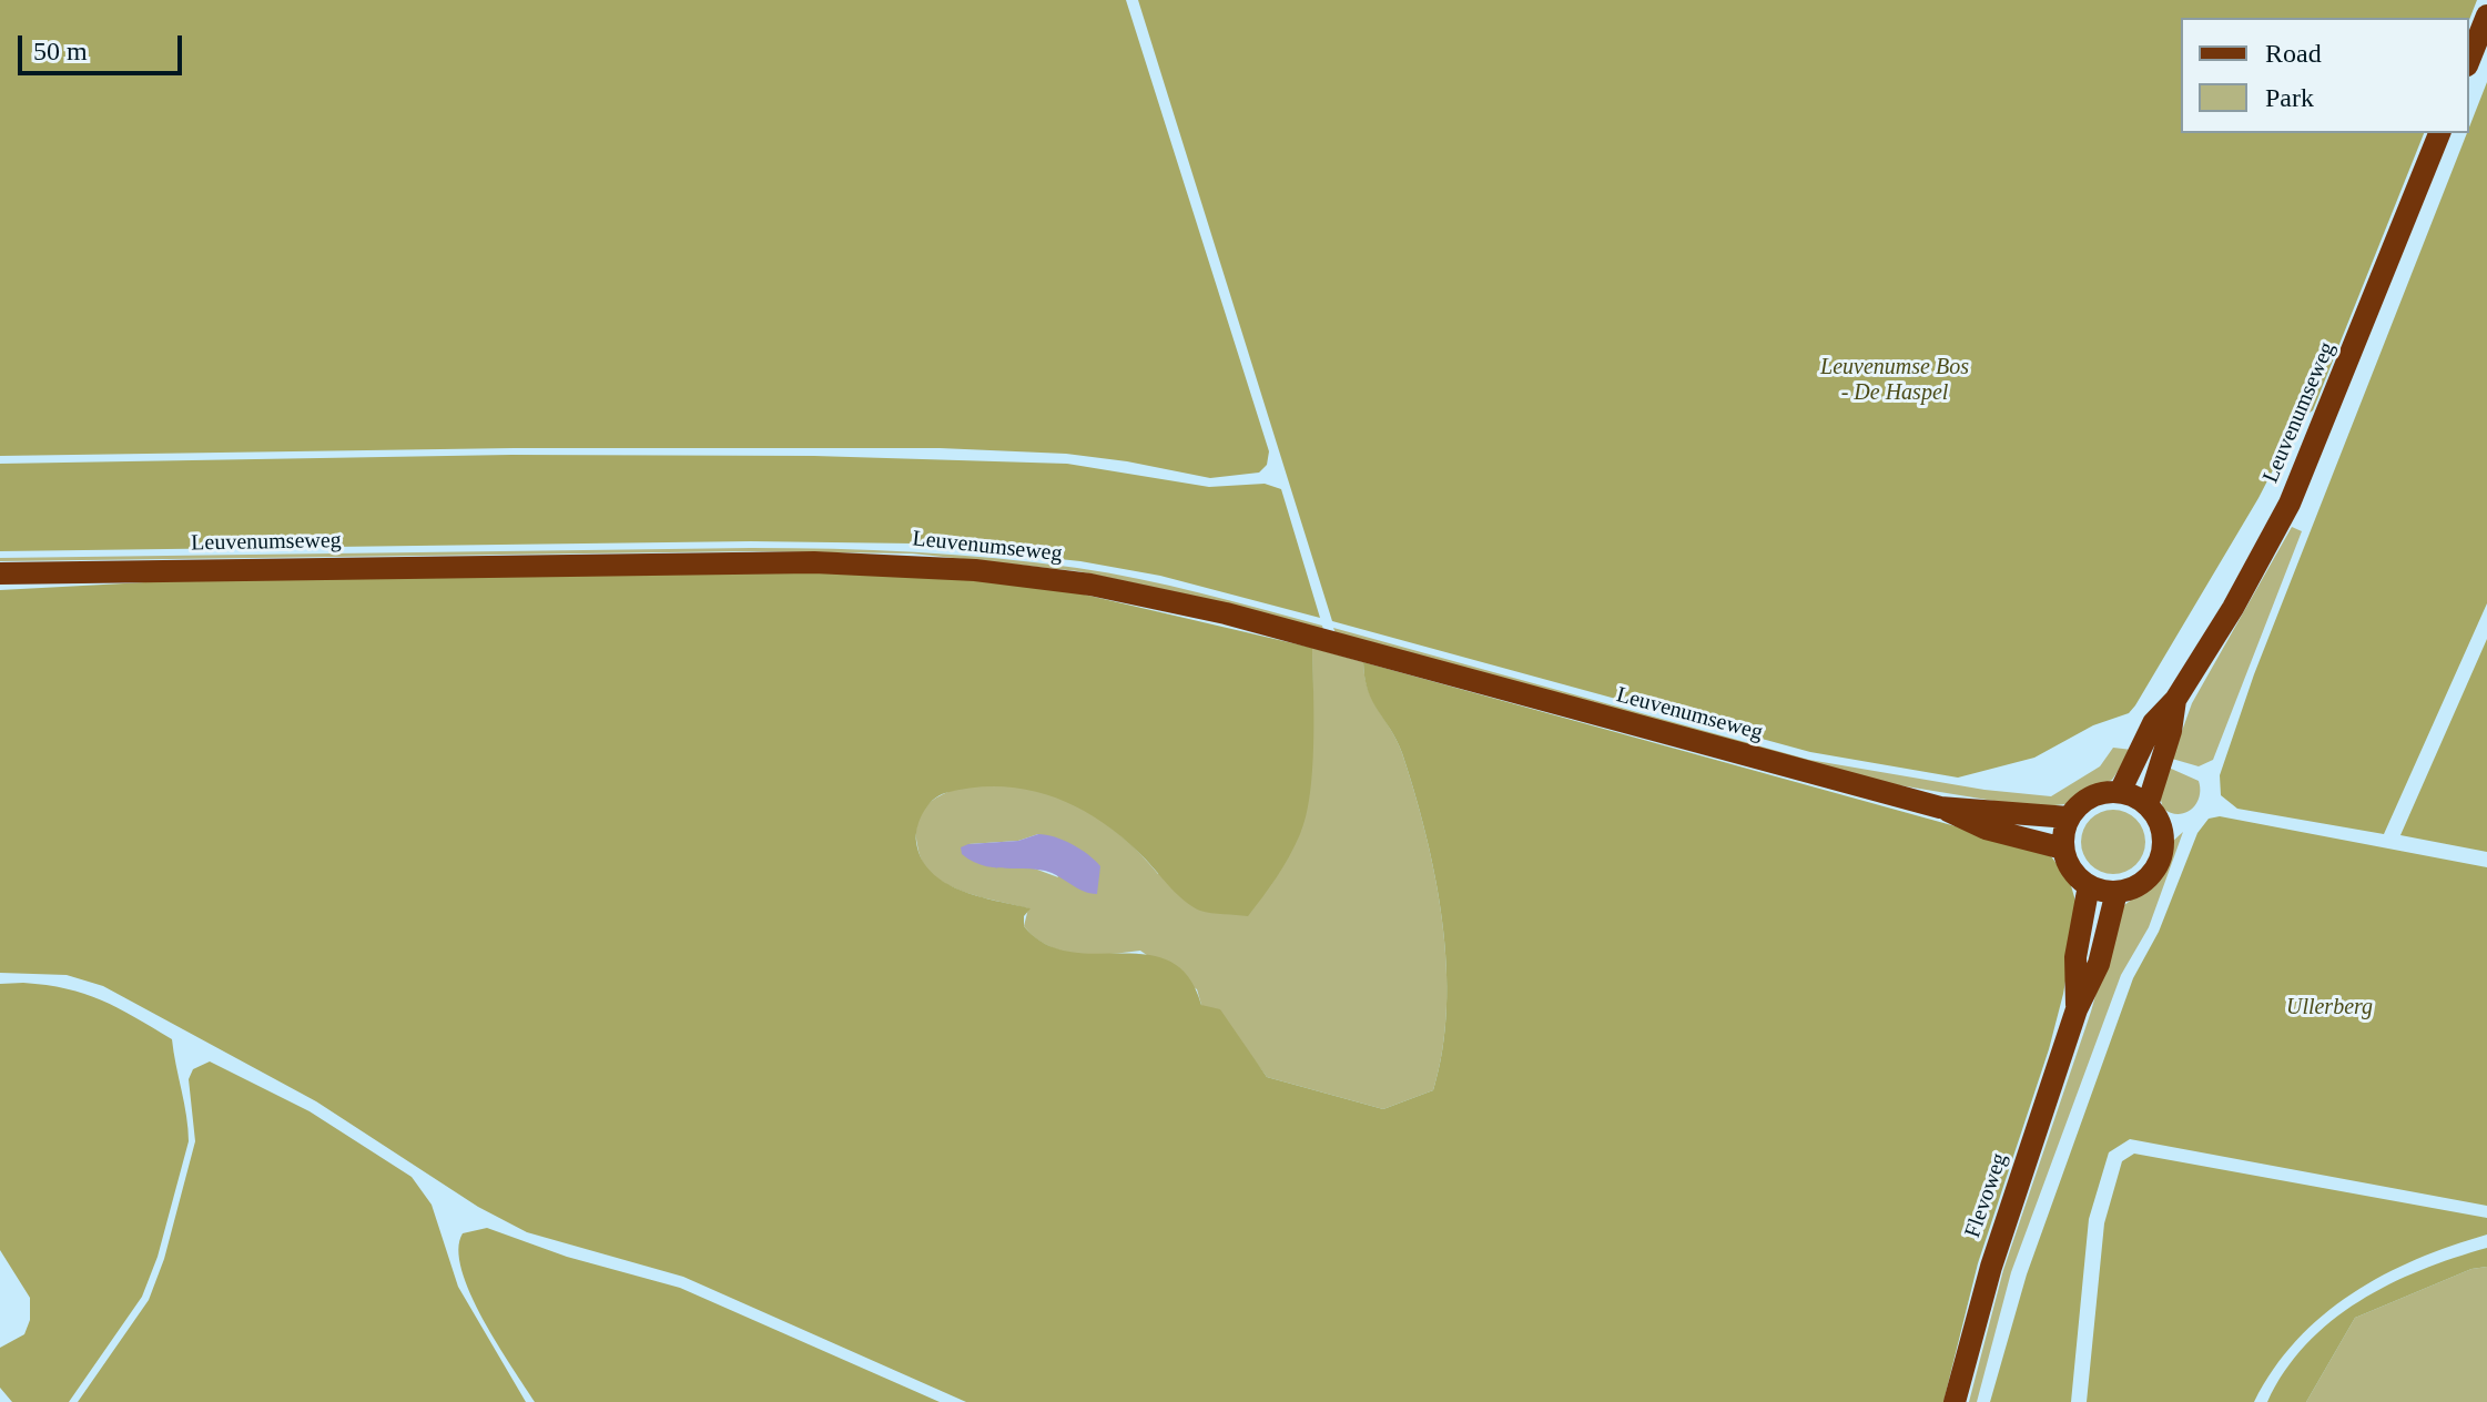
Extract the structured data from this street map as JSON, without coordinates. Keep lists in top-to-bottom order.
{
  "streets": {
    "main road": ["Leuvenumseweg", "Flevoweg"]
  },
  "crossings": [
    ["Leuvenumseweg", "Flevoweg"]
  ],
  "parks": ["Leuvenumse Bos - De Haspel", "Ullerberg"],
  "legend": ["Road", "Park"],
  "scale_bar": "50 m"
}
